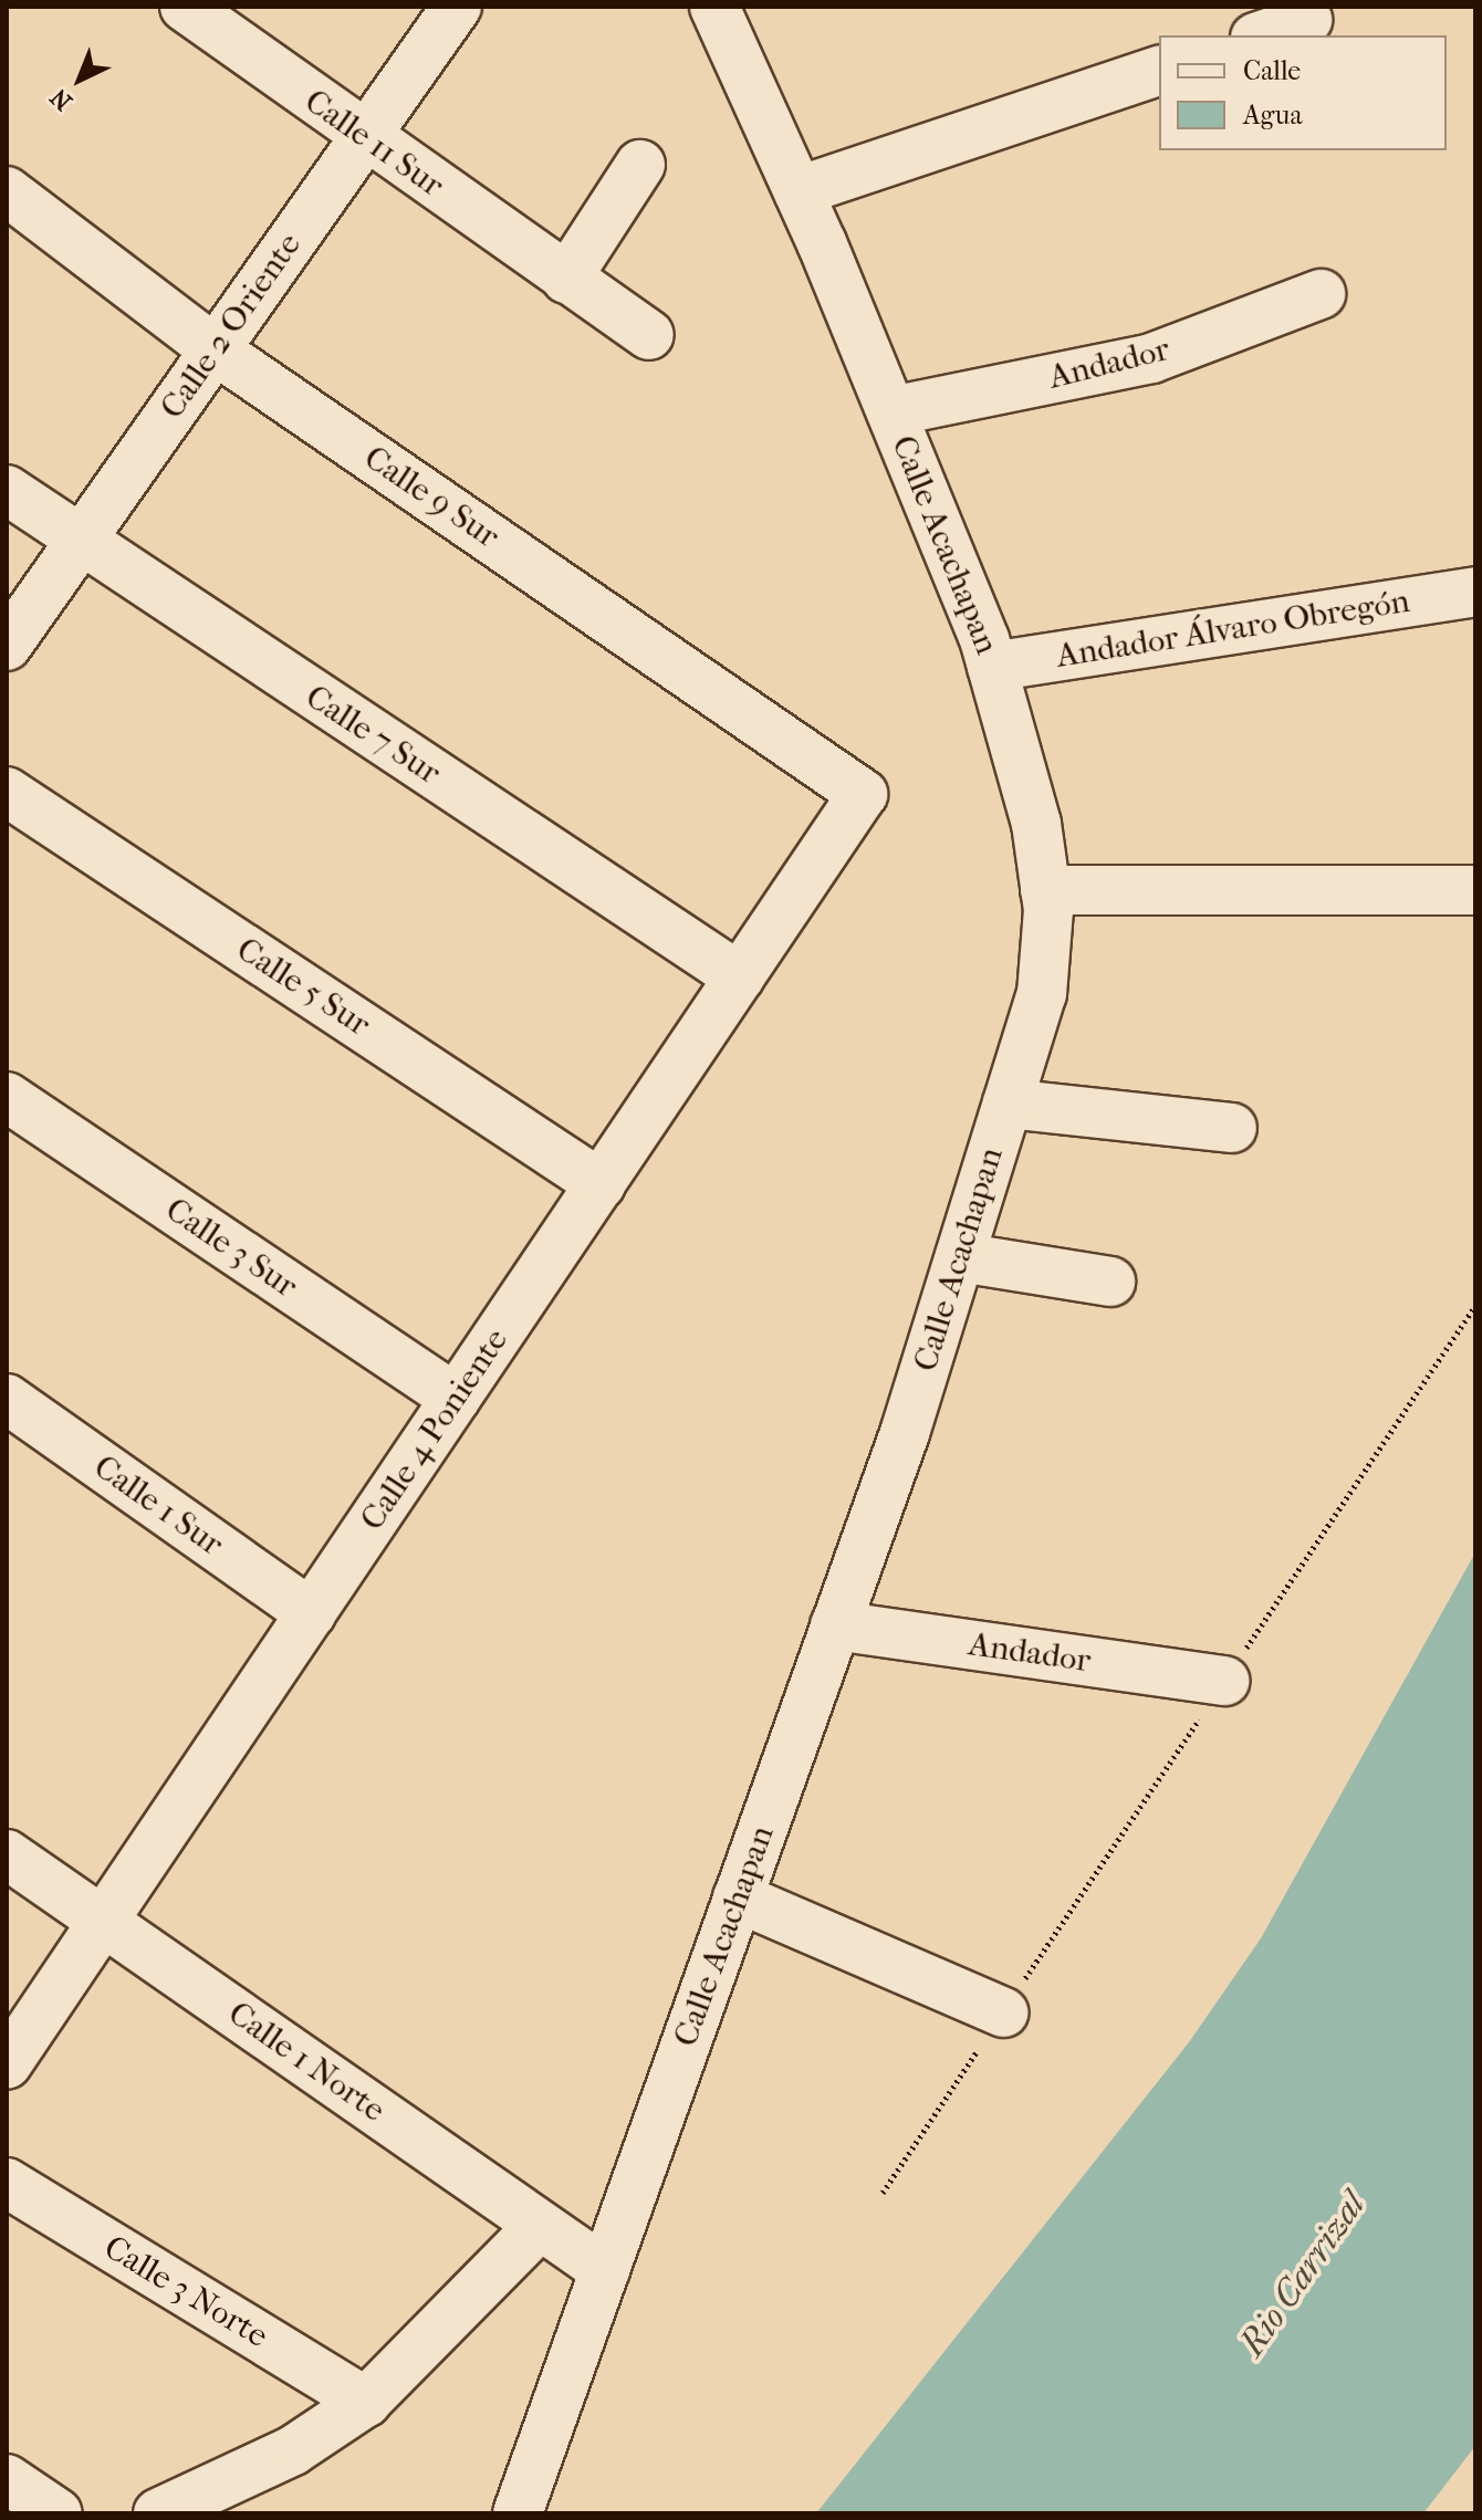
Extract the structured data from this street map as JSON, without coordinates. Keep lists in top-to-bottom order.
{
  "streets": {
    "street": [
      "Calle 11 Sur",
      "Calle 2 Oriente",
      "Andador",
      "Calle 9 Sur",
      "Calle Acachapan",
      "Andador Álvaro Obregón",
      "Calle 7 Sur",
      "Calle 5 Sur",
      "Calle 3 Sur",
      "Calle 4 Poniente",
      "Calle 1 Sur",
      "Calle 1 Norte",
      "Calle 3 Norte"
    ]
  },
  "crossings": [
    ["Calle 11 Sur", "Calle 2 Oriente"],
    ["Calle 2 Oriente", "Calle 9 Sur"],
    ["Calle 2 Oriente", "Calle 7 Sur"],
    ["Andador", "Calle Acachapan"],
    ["Calle 9 Sur", "Calle 4 Poniente"],
    ["Calle Acachapan", "Andador Álvaro Obregón"],
    ["Calle Acachapan", "Calle 1 Norte"],
    ["Calle 7 Sur", "Calle 4 Poniente"],
    ["Calle 5 Sur", "Calle 4 Poniente"],
    ["Calle 3 Sur", "Calle 4 Poniente"],
    ["Calle 4 Poniente", "Calle 1 Sur"],
    ["Calle 4 Poniente", "Calle 1 Norte"]
  ],
  "water": ["Rio Carrizal"],
  "legend": ["Calle", "Agua"],
  "north": "bottom left"
}
